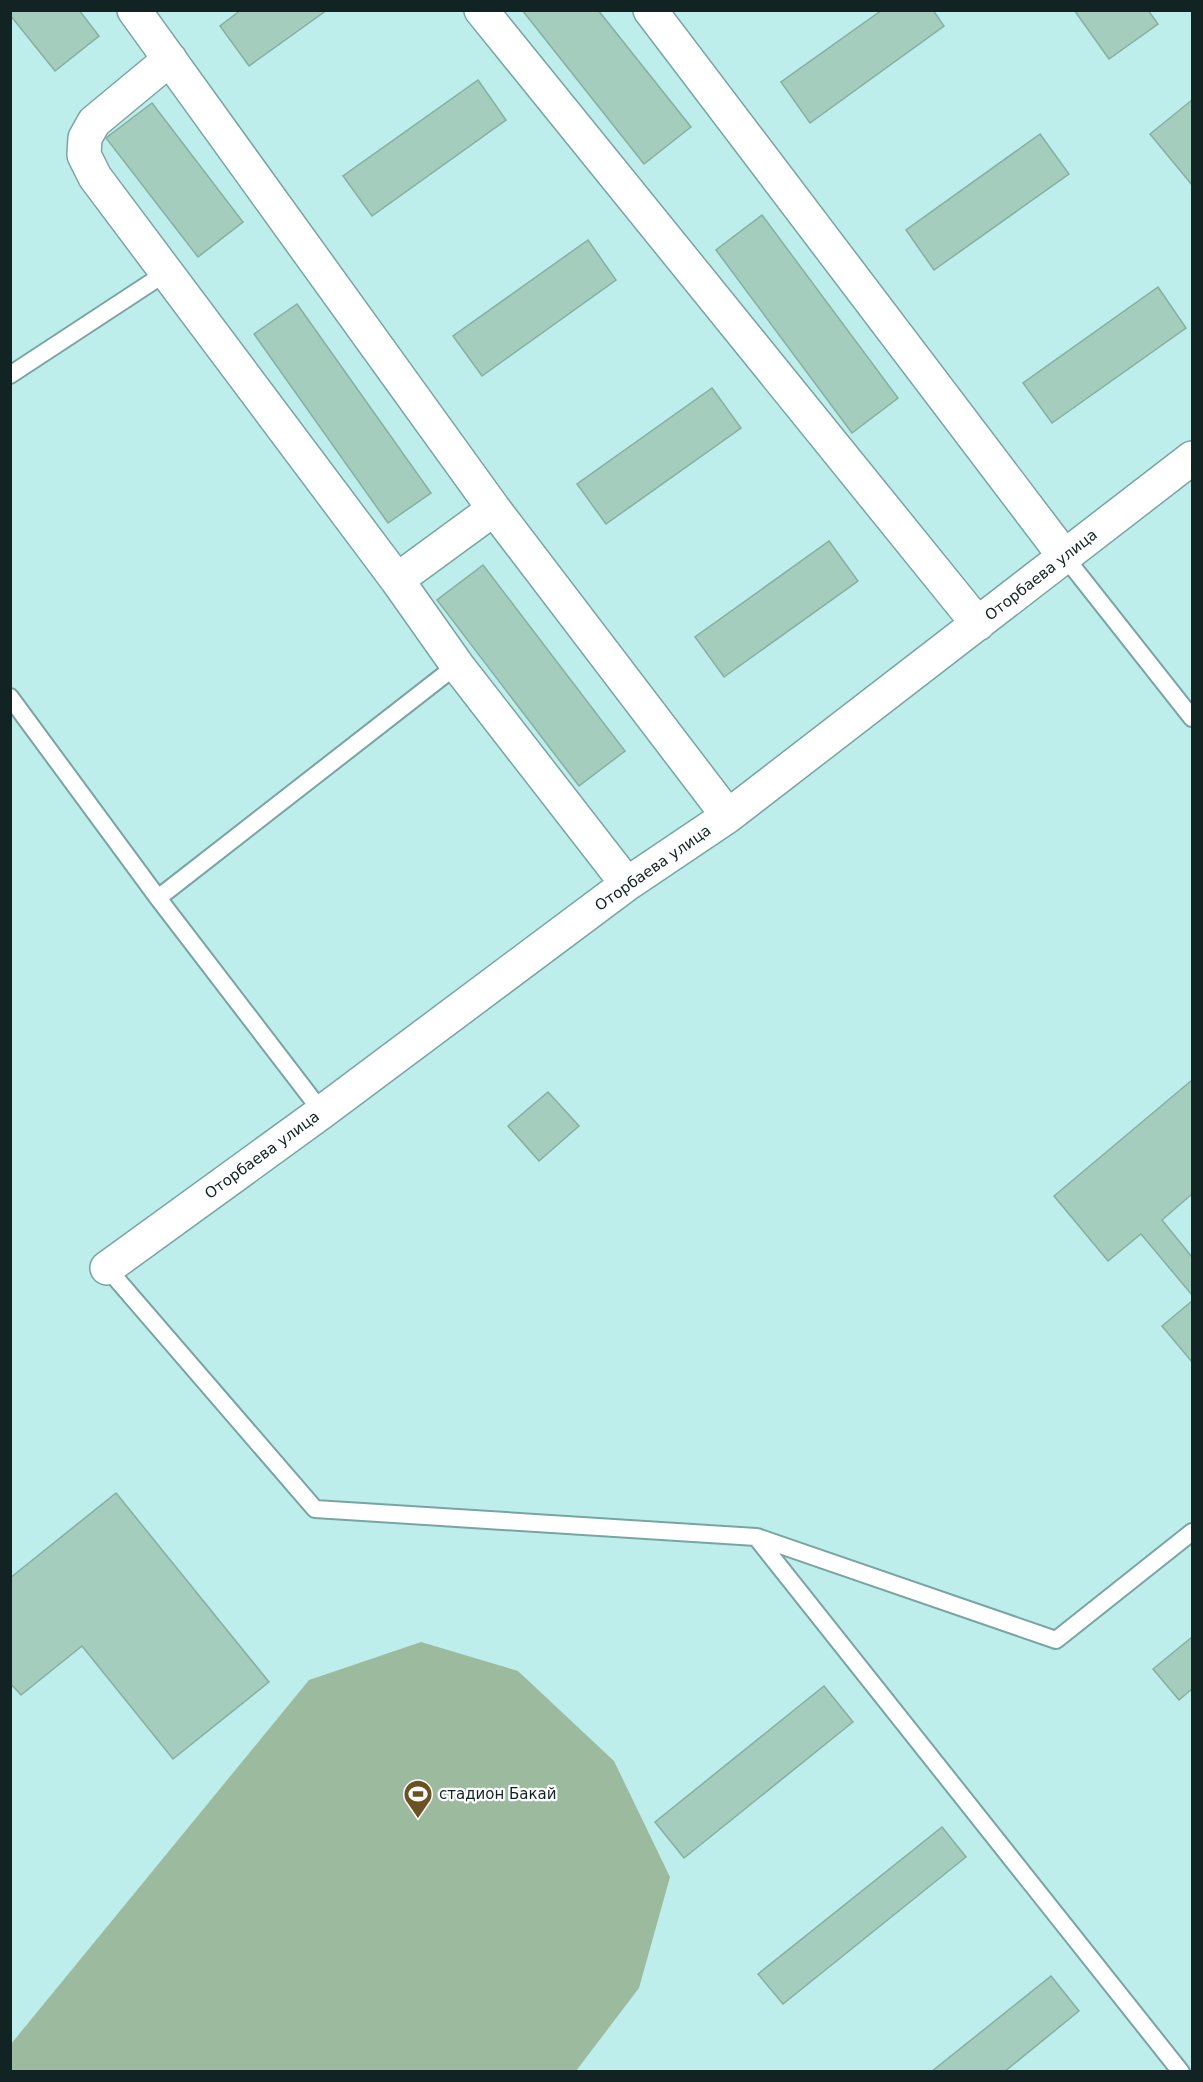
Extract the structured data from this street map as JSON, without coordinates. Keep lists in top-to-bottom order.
{
  "streets": {
    "street": ["Оторбаева улица"]
  },
  "places": {
    "sports": ["стадион Бакай"]
  }
}
